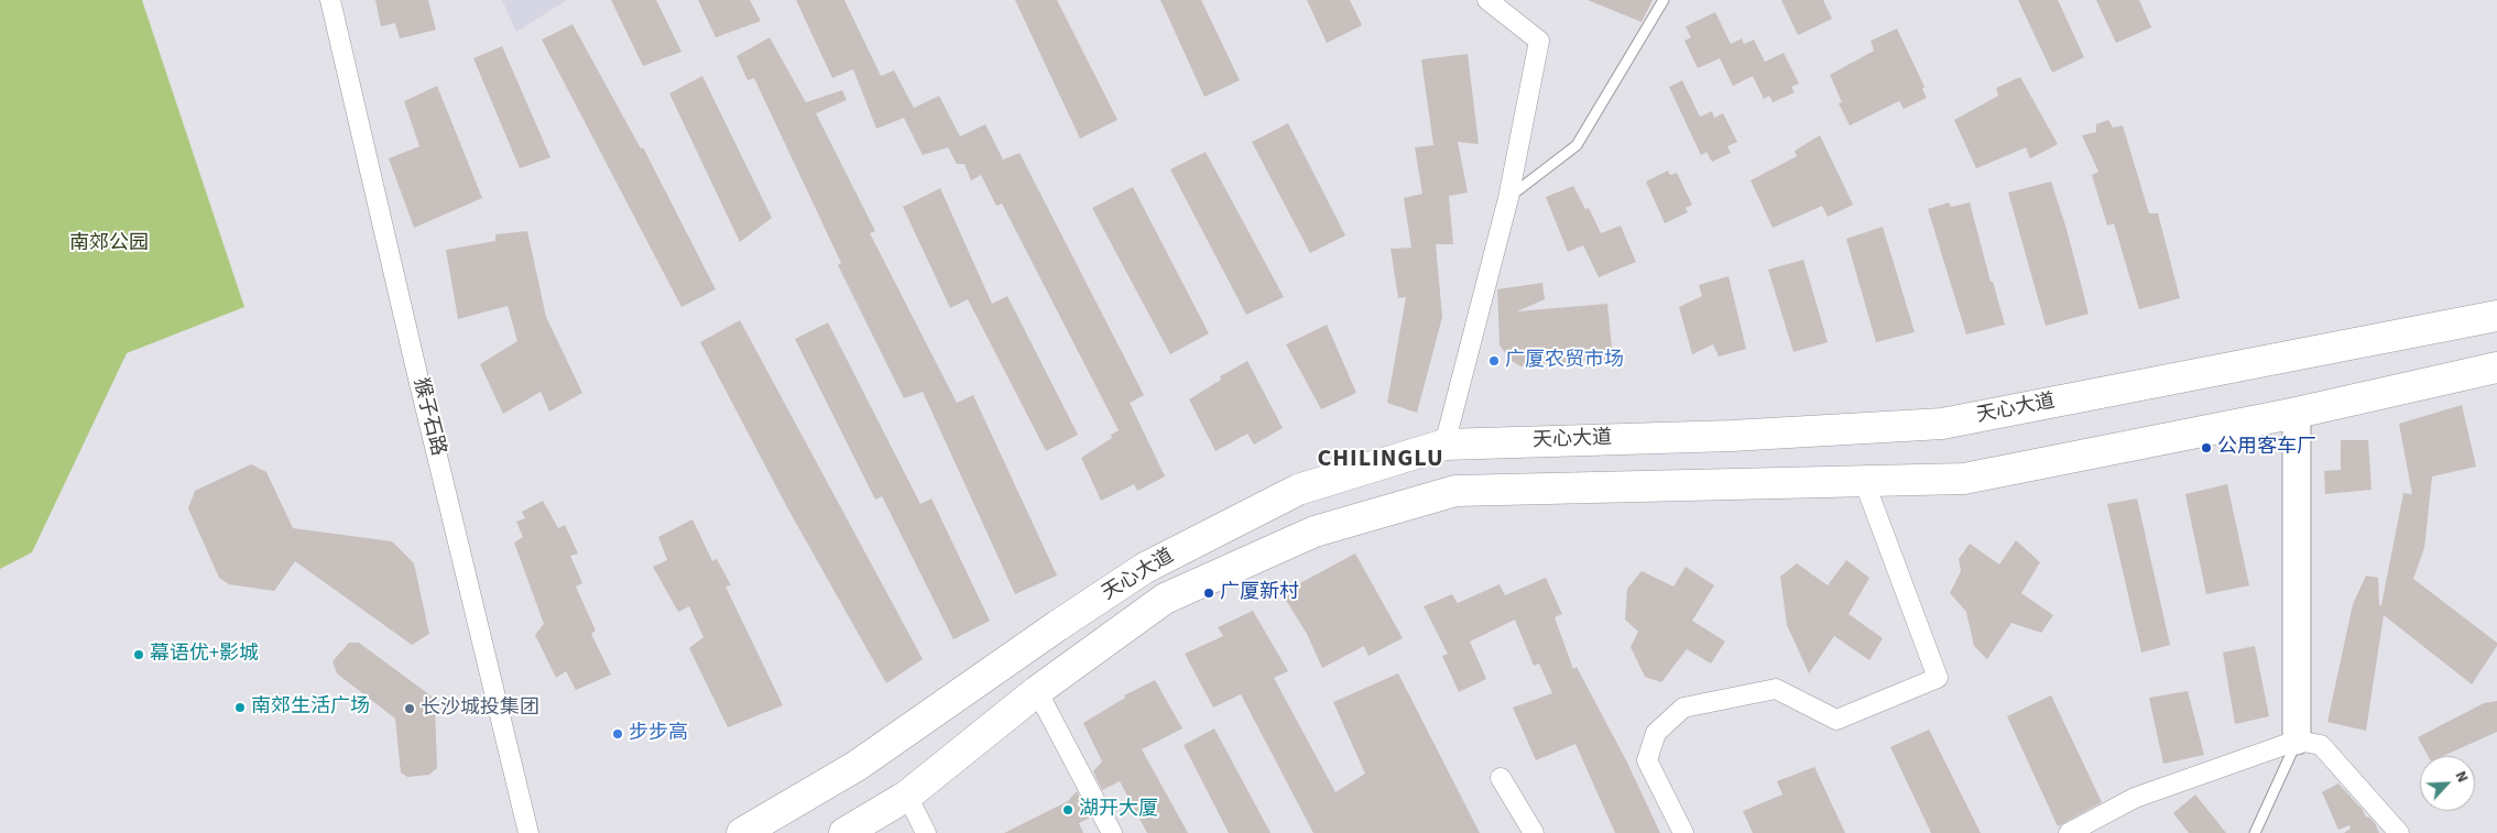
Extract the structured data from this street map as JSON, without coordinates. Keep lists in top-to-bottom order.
{
  "streets": {
    "main road": ["天心大道"],
    "street": ["猴子石路"]
  },
  "districts": ["CHILINGLU"],
  "parks": ["南郊公园"],
  "places": [
    "广厦农贸市场",
    "公用客车厂",
    "广厦新村",
    "幕语优+影城",
    "南郊生活广场",
    "长沙城投集团",
    "步步高",
    "湖开大厦"
  ],
  "north": "top right"
}
